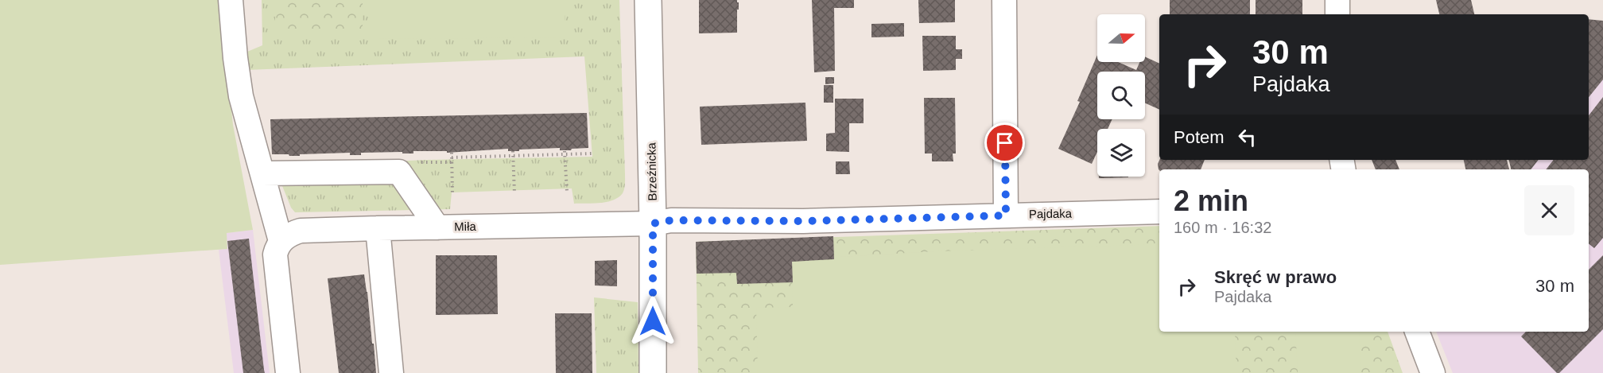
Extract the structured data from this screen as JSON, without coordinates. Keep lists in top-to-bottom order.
{
  "streets": {
    "main road": ["Brzeźnicka"],
    "street": ["Pajdaka", "Miła"]
  },
  "crossings": [
    ["Brzeźnicka", "Pajdaka"],
    ["Brzeźnicka", "Miła"],
    ["Pajdaka", "Miła"]
  ],
  "north": "right",
  "page": {
    "turn": ["30 m", "Pajdaka"],
    "then": "Potem",
    "heading": ["2 min", "160 m · 16:32"],
    "list": [
      {
        "name": "Skręć w prawo",
        "note": "Pajdaka",
        "value": "30 m"
      }
    ]
  }
}
